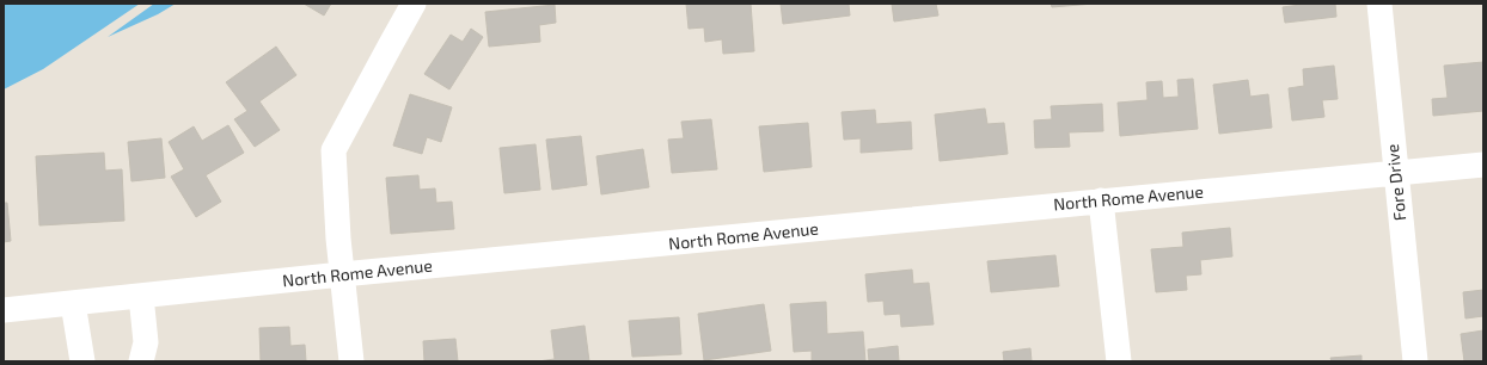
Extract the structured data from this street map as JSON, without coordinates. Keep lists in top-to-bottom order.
{
  "streets": {
    "street": ["Fore Drive", "North Rome Avenue"]
  },
  "crossings": [
    ["Fore Drive", "North Rome Avenue"]
  ]
}
